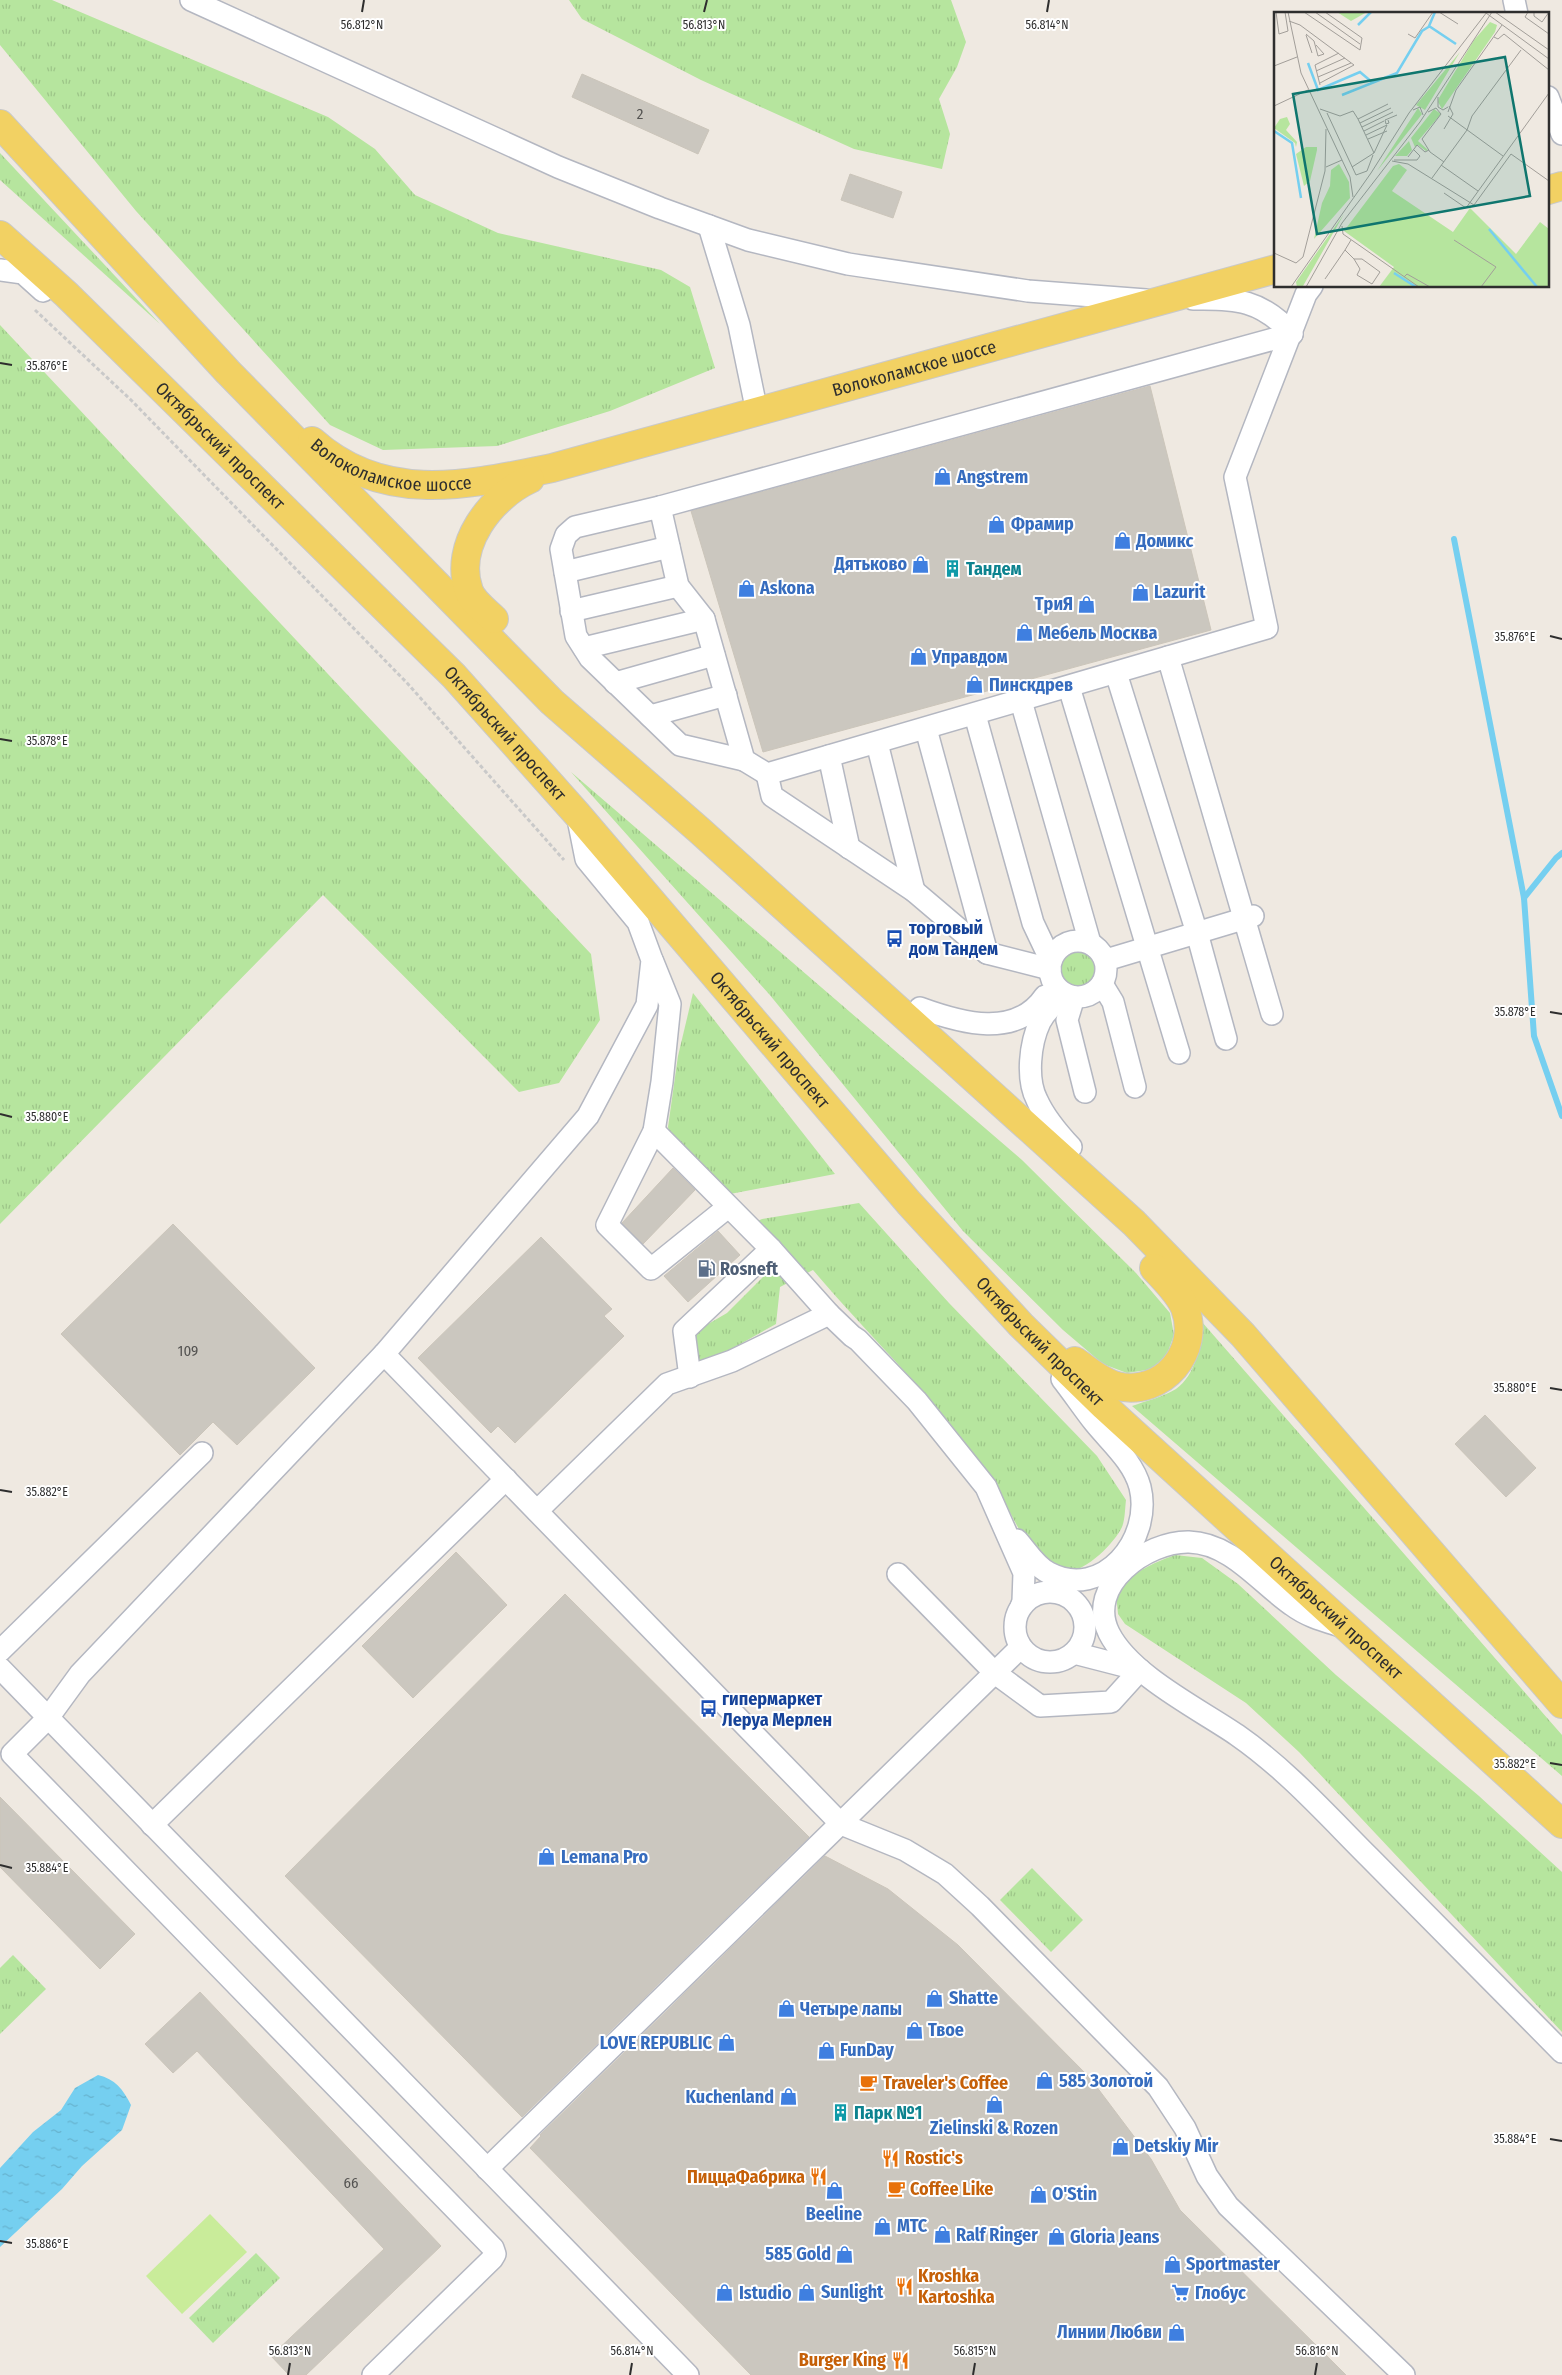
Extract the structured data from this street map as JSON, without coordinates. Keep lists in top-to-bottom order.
{
  "streets": {
    "main road": ["Волоколамское шоссе", "Октябрьский проспект"]
  },
  "places": {
    "shop": [
      "Angstrem",
      "Фрамир",
      "Домикс",
      "Дятьково",
      "Askona",
      "Lazurit",
      "ТриЯ",
      "Мебель Москва",
      "Управдом",
      "Пинскдрев",
      "Lemana Pro",
      "Shatte",
      "Четыре лапы",
      "Твое",
      "LOVE REPUBLIC",
      "FunDay",
      "585 Золотой",
      "Kuchenland",
      "Zielinski & Rozen",
      "Detskiy Mir",
      "Beeline",
      "O'Stin",
      "МТС",
      "Ralf Ringer",
      "Gloria Jeans",
      "585 Gold",
      "Sportmaster",
      "Sunlight",
      "Istudio",
      "Линии Любви"
    ],
    "building": ["Тандем", "Парк №1"],
    "bus stop": ["торговый дом Тандем", "гипермаркет Леруа Мерлен"],
    "fuel station": ["Rosneft"],
    "cafe": ["Traveler's Coffee", "Coffee Like"],
    "restaurant": [
      "Rostic's",
      "ПиццаФабрика",
      "Kroshka Kartoshka",
      "Burger King"
    ],
    "supermarket": ["Глобус"]
  },
  "house_numbers": ["2", "109", "66"],
  "coordinates": [
    "56.812°N",
    "56.813°N",
    "56.814°N",
    "35.876°E",
    "35.878°E",
    "35.880°E",
    "35.882°E",
    "35.884°E",
    "35.886°E",
    "56.815°N",
    "56.816°N"
  ]
}
